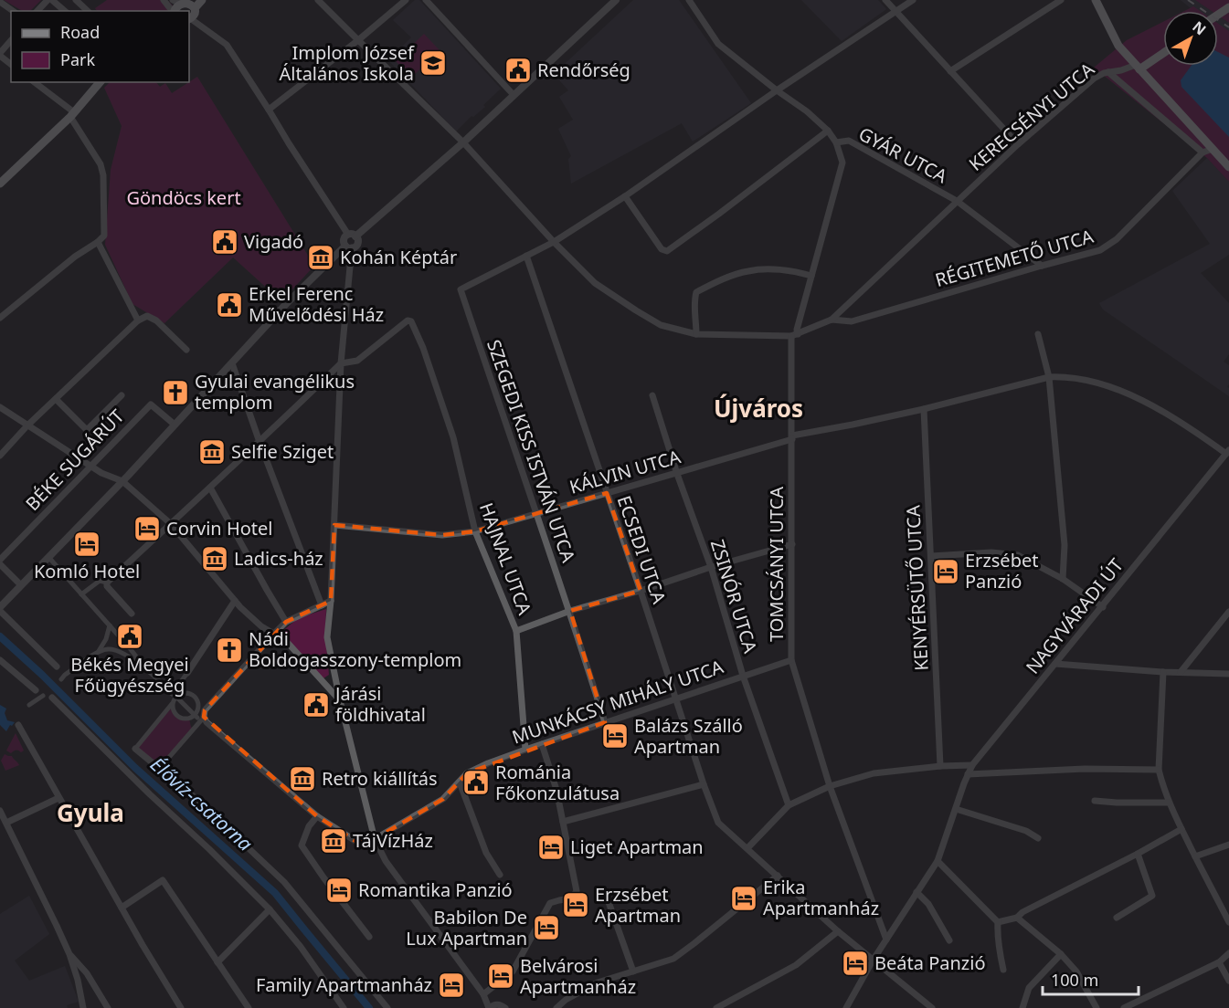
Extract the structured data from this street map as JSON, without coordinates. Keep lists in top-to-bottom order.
{
  "streets": {
    "street": [
      "KERECSÉNYI UTCA",
      "GYÁR UTCA",
      "RÉGITEMETŐ UTCA",
      "SZEGEDI KISS ISTVÁN UTCA",
      "BÉKE SUGÁRÚT",
      "KÁLVIN UTCA",
      "ECSEDI UTCA",
      "HAJNAL UTCA",
      "TOMCSÁNYI UTCA",
      "KENYÉRSÜTŐ UTCA",
      "ZSINÓR UTCA",
      "NAGYVÁRADI ÚT",
      "MUNKÁCSY MIHÁLY UTCA"
    ]
  },
  "crossings": [
    ["KERECSÉNYI UTCA", "GYÁR UTCA"],
    ["KERECSÉNYI UTCA", "RÉGITEMETŐ UTCA"],
    ["GYÁR UTCA", "RÉGITEMETŐ UTCA"],
    ["GYÁR UTCA", "SZEGEDI KISS ISTVÁN UTCA"],
    ["GYÁR UTCA", "TOMCSÁNYI UTCA"],
    ["RÉGITEMETŐ UTCA", "TOMCSÁNYI UTCA"],
    ["SZEGEDI KISS ISTVÁN UTCA", "KÁLVIN UTCA"],
    ["SZEGEDI KISS ISTVÁN UTCA", "ECSEDI UTCA"],
    ["SZEGEDI KISS ISTVÁN UTCA", "MUNKÁCSY MIHÁLY UTCA"],
    ["KÁLVIN UTCA", "ECSEDI UTCA"],
    ["KÁLVIN UTCA", "HAJNAL UTCA"],
    ["KÁLVIN UTCA", "TOMCSÁNYI UTCA"],
    ["KÁLVIN UTCA", "KENYÉRSÜTŐ UTCA"],
    ["KÁLVIN UTCA", "ZSINÓR UTCA"],
    ["KÁLVIN UTCA", "NAGYVÁRADI ÚT"],
    ["ECSEDI UTCA", "NAGYVÁRADI ÚT"],
    ["ECSEDI UTCA", "MUNKÁCSY MIHÁLY UTCA"],
    ["HAJNAL UTCA", "MUNKÁCSY MIHÁLY UTCA"],
    ["TOMCSÁNYI UTCA", "NAGYVÁRADI ÚT"],
    ["TOMCSÁNYI UTCA", "MUNKÁCSY MIHÁLY UTCA"],
    ["ZSINÓR UTCA", "MUNKÁCSY MIHÁLY UTCA"]
  ],
  "districts": ["Újváros", "Gyula"],
  "water": ["Élővíz-csatorna"],
  "parks": ["Göndöcs kert"],
  "places": {
    "school or university": ["Implom József Általános Iskola"],
    "public building": [
      "Rendőrség",
      "Vigadó",
      "Erkel Ferenc Művelődési Ház",
      "Békés Megyei Főügyészség",
      "Járási földhivatal",
      "Románia Főkonzulátusa"
    ],
    "museum": [
      "Kohán Képtár",
      "Selfie Sziget",
      "Ladics-ház",
      "Retro kiállítás",
      "TájVízHáz"
    ],
    "church": ["Gyulai evangélikus templom", "Nádi Boldogasszony-templom"],
    "hotel": [
      "Corvin Hotel",
      "Komló Hotel",
      "Erzsébet Panzió",
      "Balázs Szálló Apartman",
      "Liget Apartman",
      "Romantika Panzió",
      "Erika Apartmanház",
      "Erzsébet Apartman",
      "Babilon De Lux Apartman",
      "Beáta Panzió",
      "Belvárosi Apartmanház",
      "Family Apartmanház"
    ]
  },
  "legend": ["Road", "Park"],
  "scale_bar": "100 m",
  "north": "top right"
}
